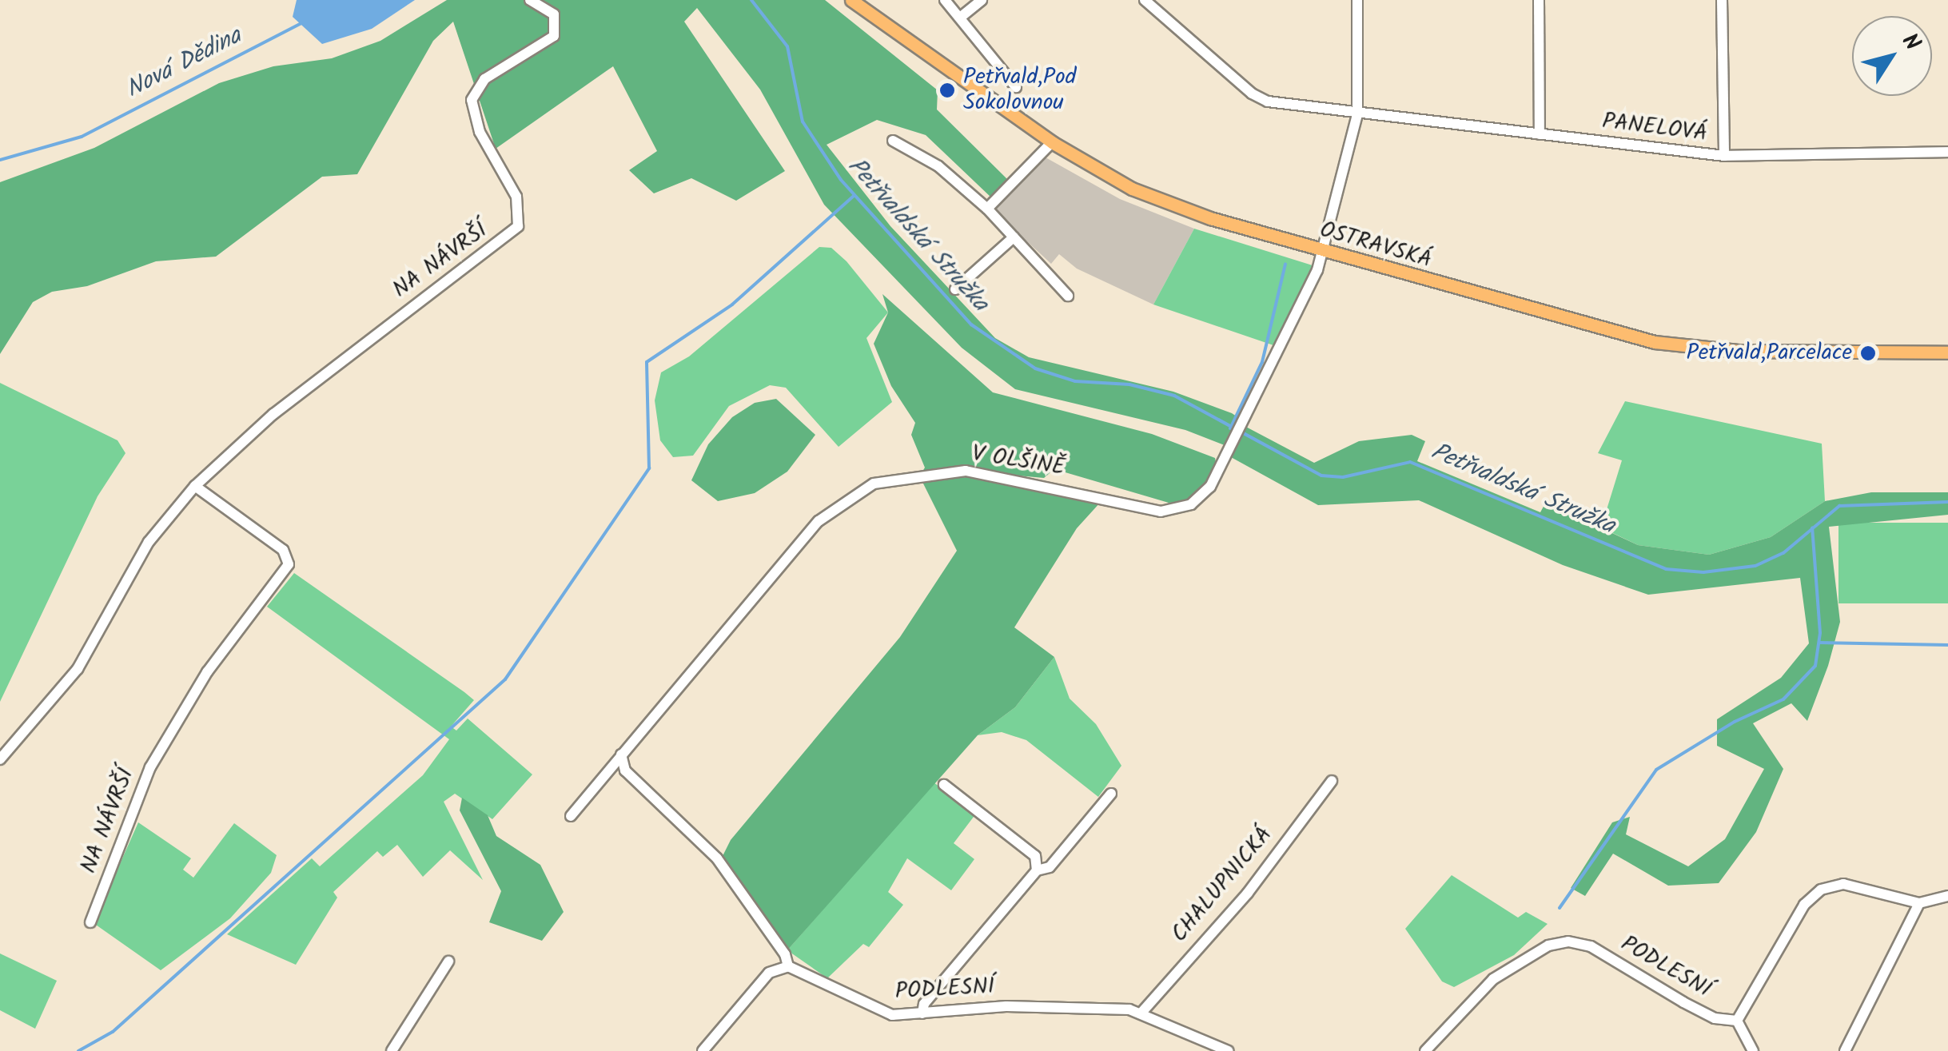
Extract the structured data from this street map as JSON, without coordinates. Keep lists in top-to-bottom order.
{
  "streets": {
    "main road": ["OSTRAVSKÁ"],
    "street": [
      "PANELOVÁ",
      "NA NÁVRŠÍ",
      "V OLŠINĚ",
      "CHALUPNICKÁ",
      "PODLESNÍ"
    ]
  },
  "crossings": [
    ["PANELOVÁ", "V OLŠINĚ"],
    ["OSTRAVSKÁ", "V OLŠINĚ"],
    ["CHALUPNICKÁ", "PODLESNÍ"]
  ],
  "water": ["Nová Dědina", "Petřvaldská Stružka"],
  "places": ["Petřvald,Pod Sokolovnou", "Petřvald,Parcelace"],
  "north": "top right"
}
